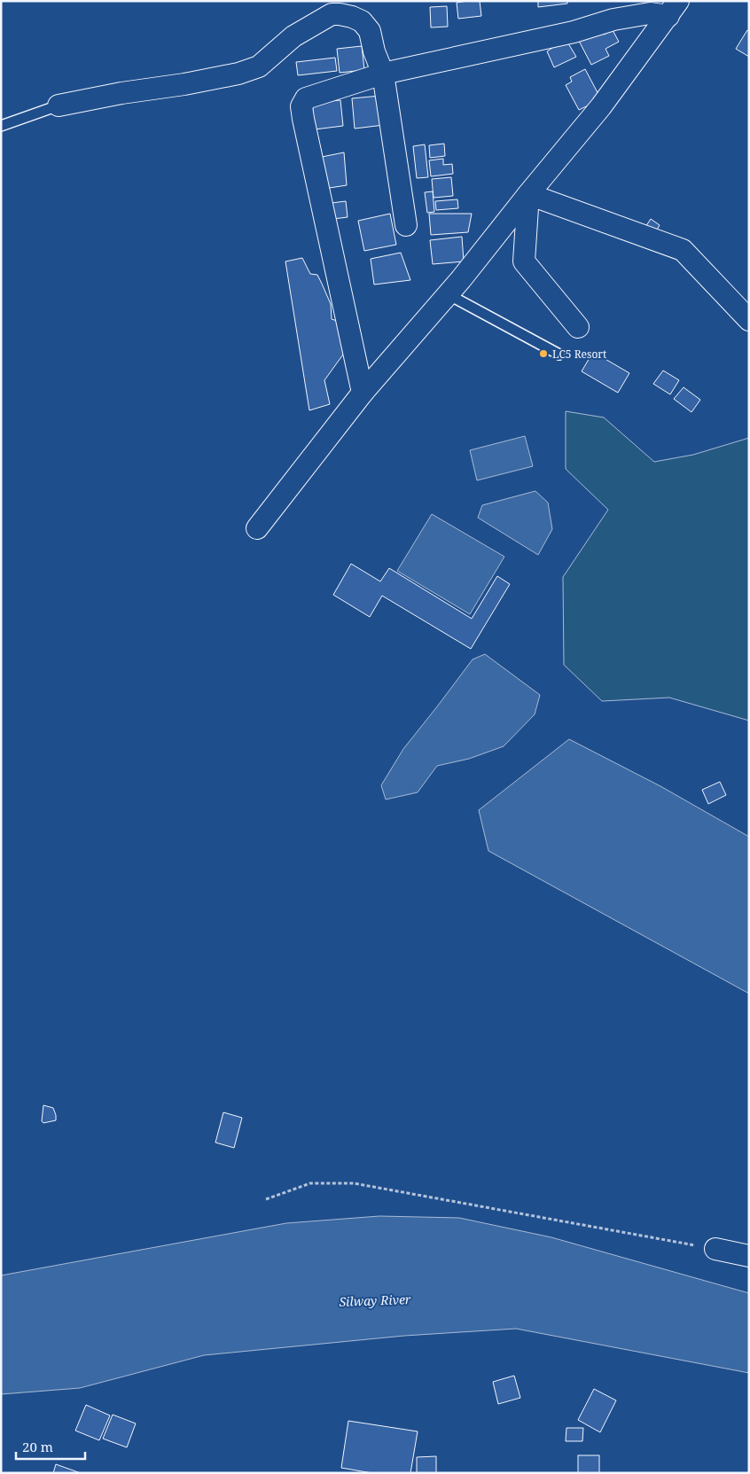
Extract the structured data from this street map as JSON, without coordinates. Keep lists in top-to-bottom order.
{
  "water": ["Silway River"],
  "places": ["LC5 Resort"],
  "scale_bar": "20 m"
}
